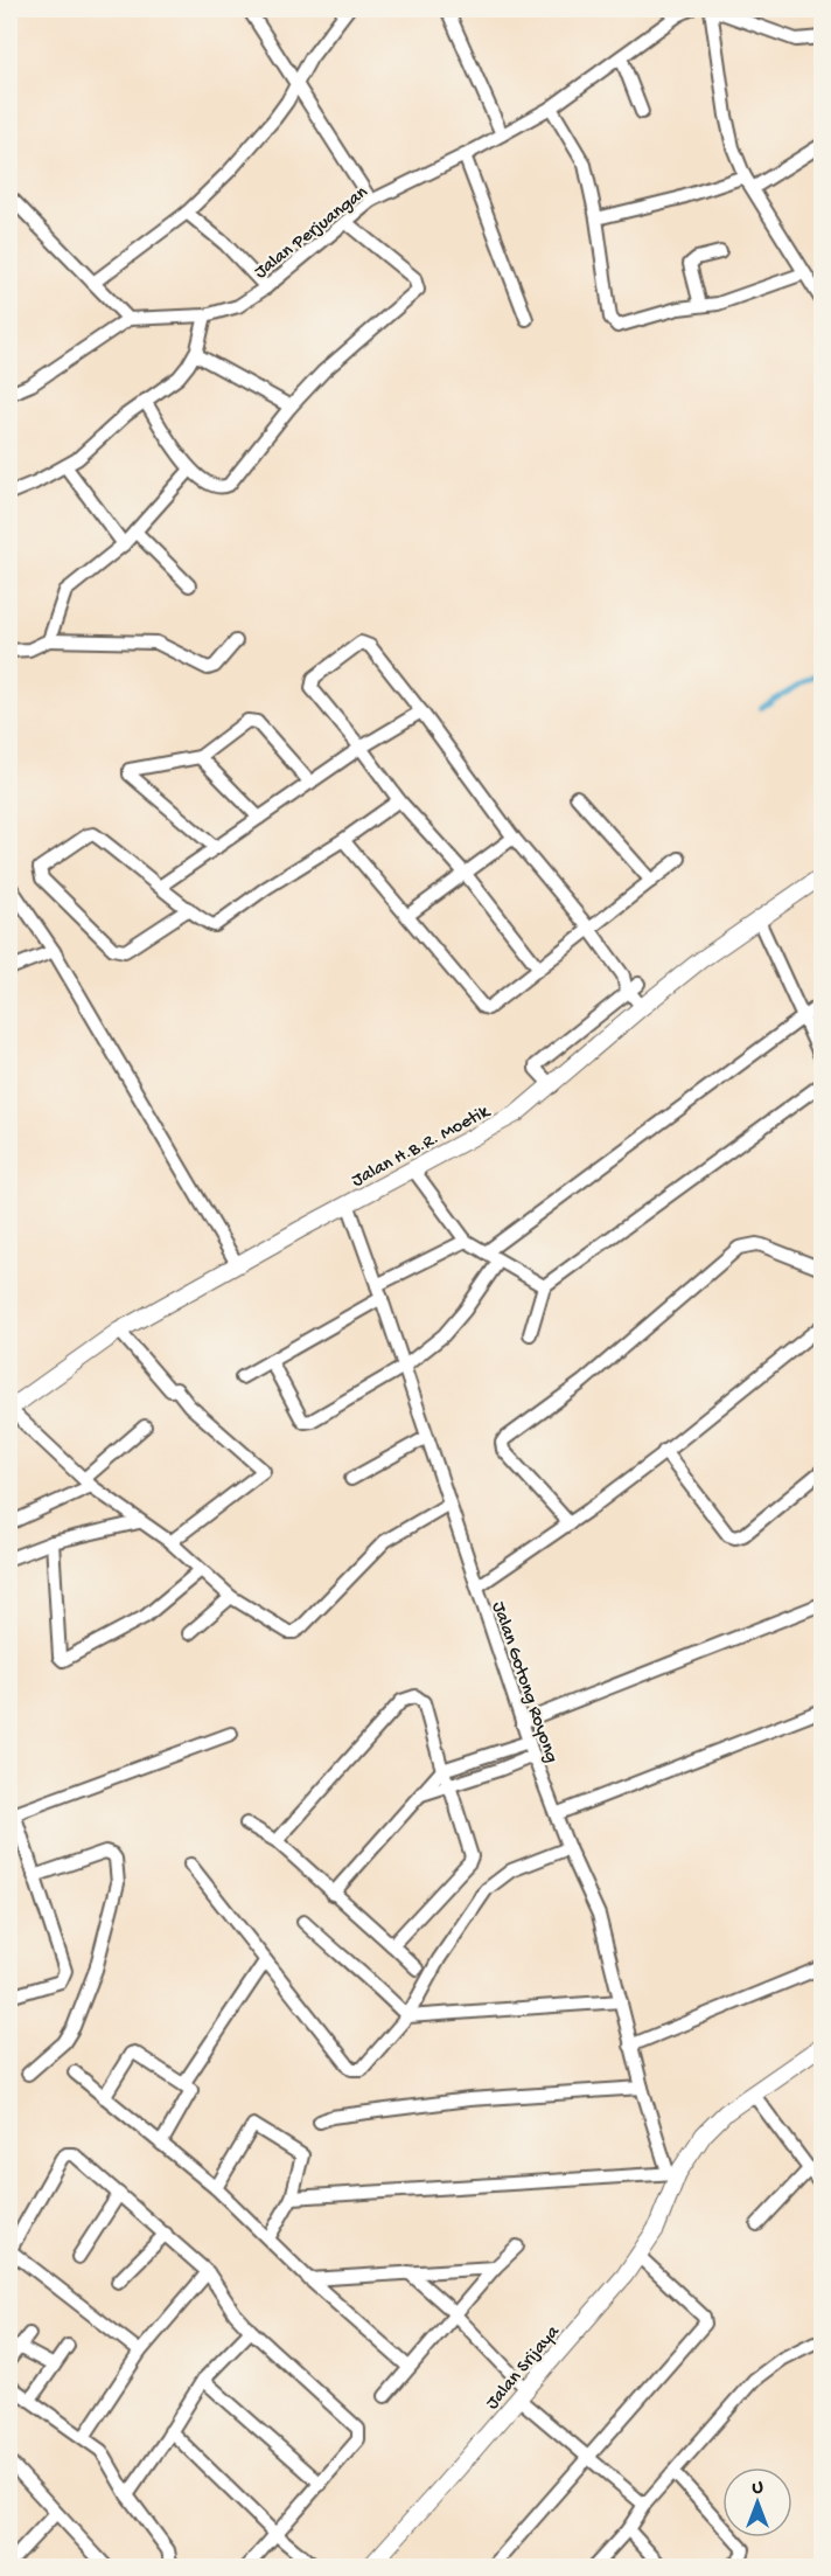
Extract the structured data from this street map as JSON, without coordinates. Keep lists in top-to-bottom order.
{
  "streets": {
    "street": [
      "Jalan Perjuangan",
      "Jalan H.B.R. Moetik",
      "Jalan Gotong Royong",
      "Jalan Srijaya"
    ]
  },
  "crossings": [
    ["Jalan H.B.R. Moetik", "Jalan Gotong Royong"],
    ["Jalan Gotong Royong", "Jalan Srijaya"]
  ],
  "north": "top"
}
